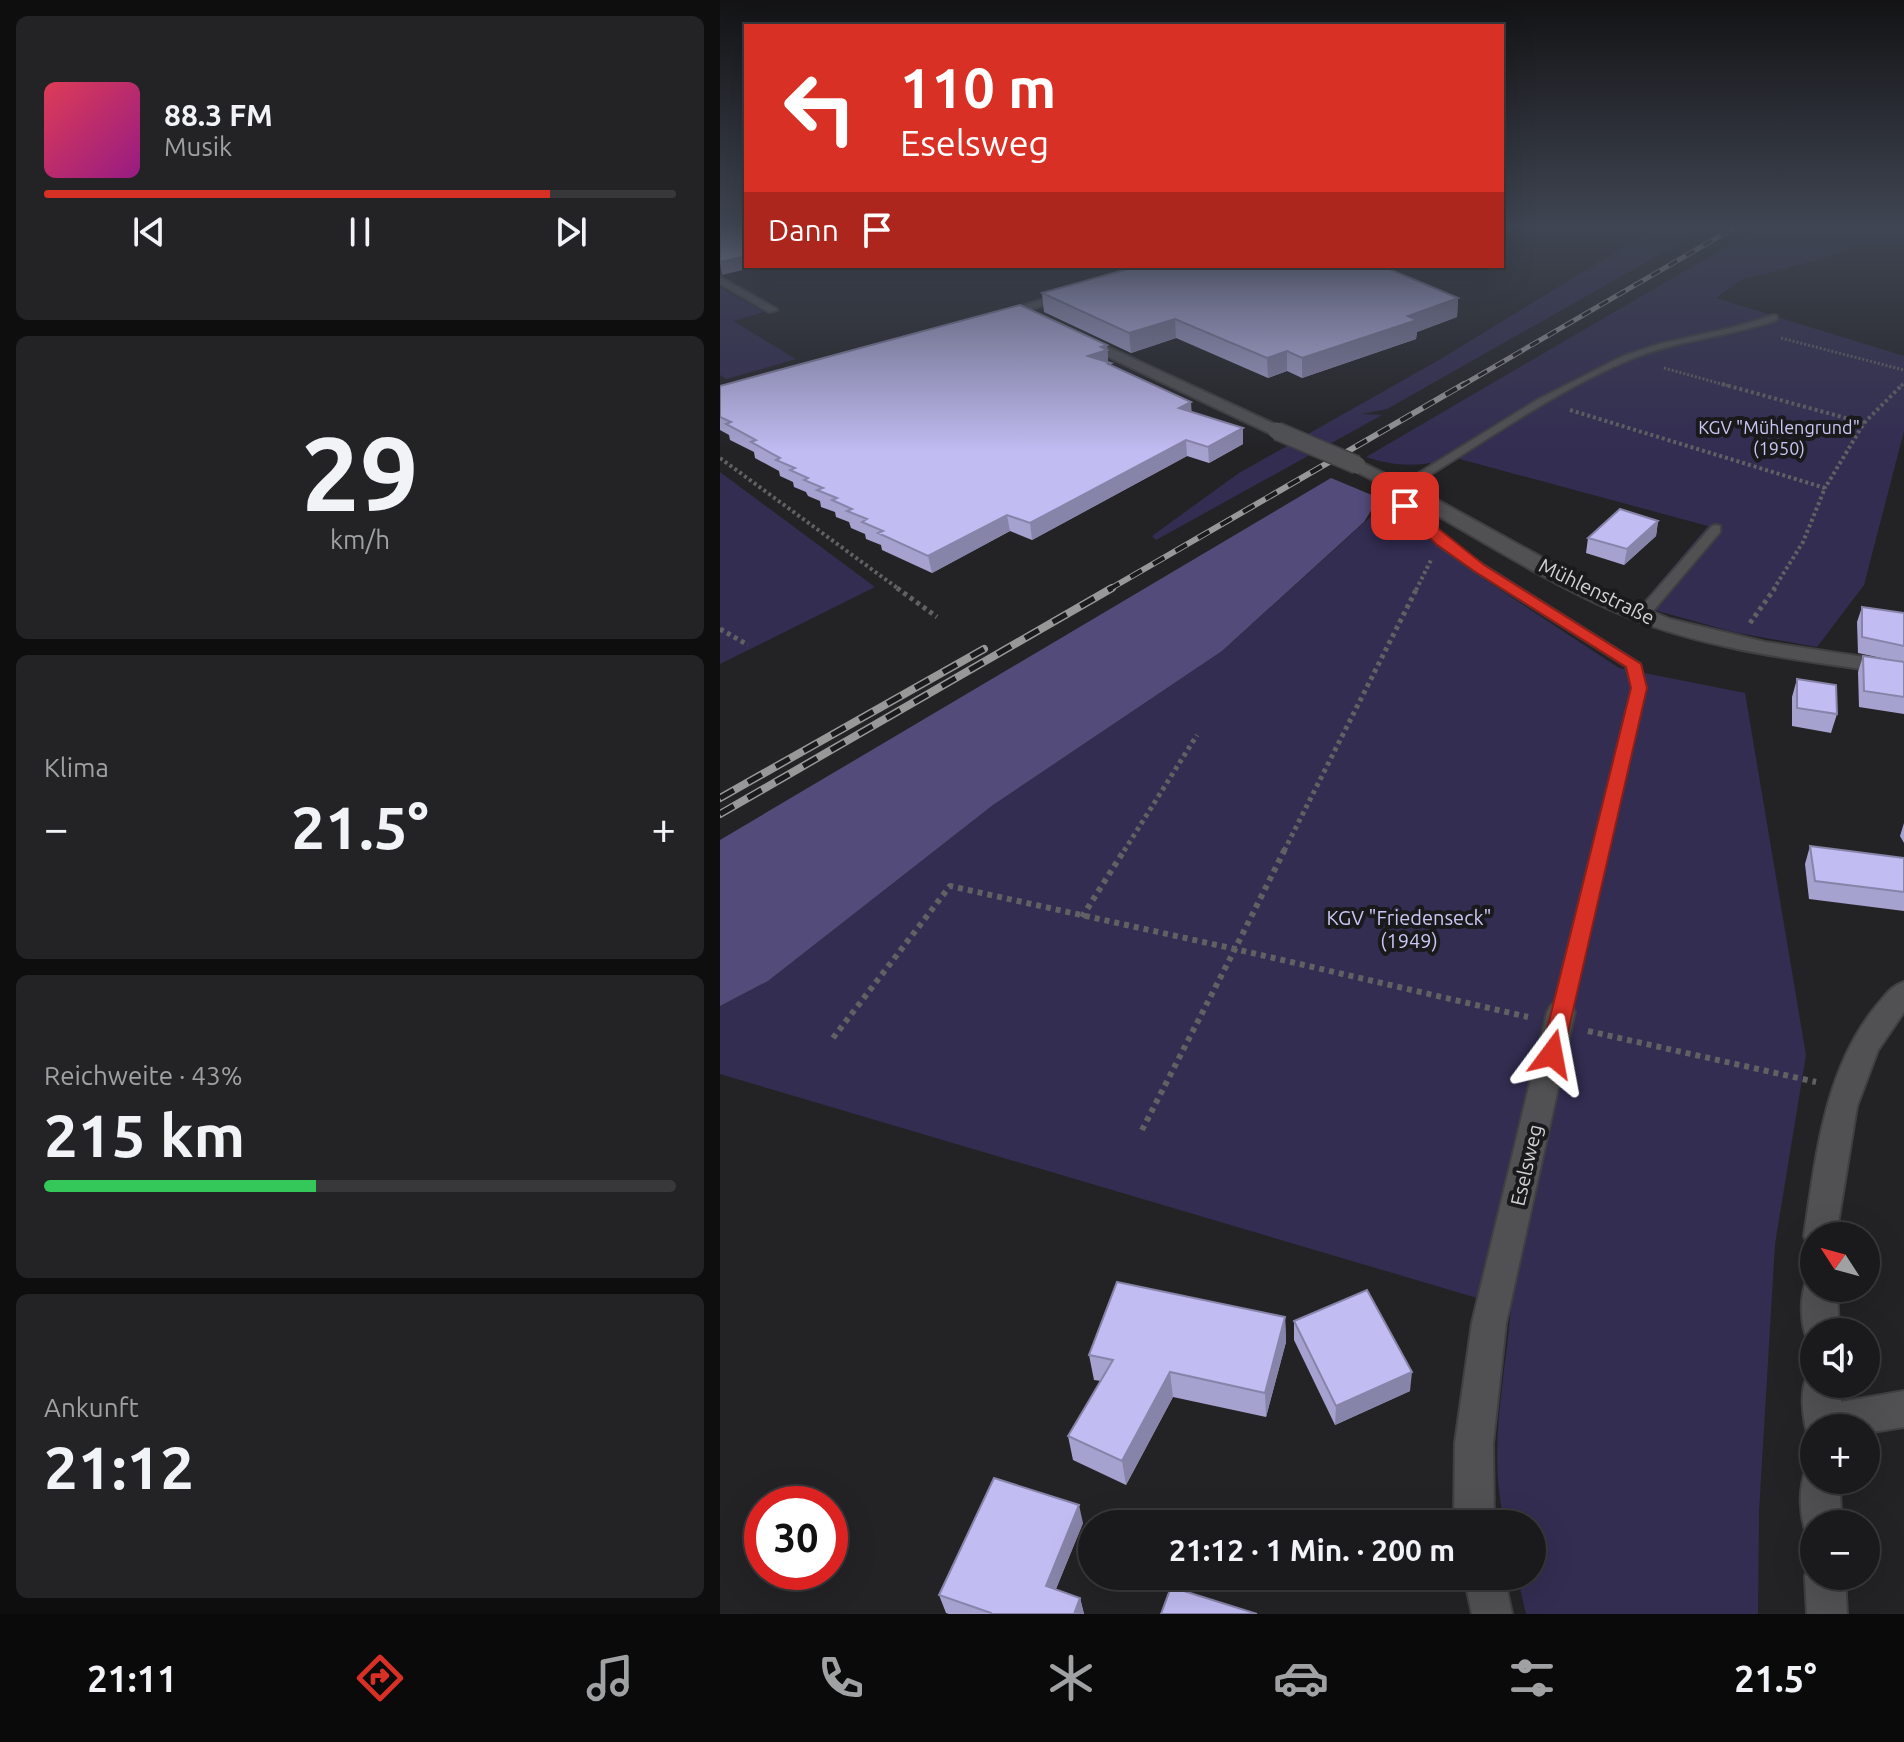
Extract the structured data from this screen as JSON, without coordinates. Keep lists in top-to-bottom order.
{
  "streets": {
    "street": ["Mühlenstraße", "Eselsweg"]
  },
  "crossings": [
    ["Mühlenstraße", "Eselsweg"]
  ],
  "parks": ["KGV \"Mühlengrund\" (1950)", "KGV \"Friedenseck\" (1949)"],
  "north": "top left",
  "page": {
    "turn": ["110 m", "Eselsweg"],
    "song": ["88.3 FM", "Musik"],
    "then": "Dann",
    "tile": [
      ["29", "km/h"],
      "Klima",
      ["Reichweite · 43%", "215 km"],
      ["Ankunft", "21:12"]
    ],
    "heat": ["−", "21.5°", "+"],
    "map_buttons": ["+", "−"],
    "limit": "30",
    "trip": "21:12 · 1 Min. · 200 m",
    "tabs": ["21:11", "21.5°"]
  }
}
